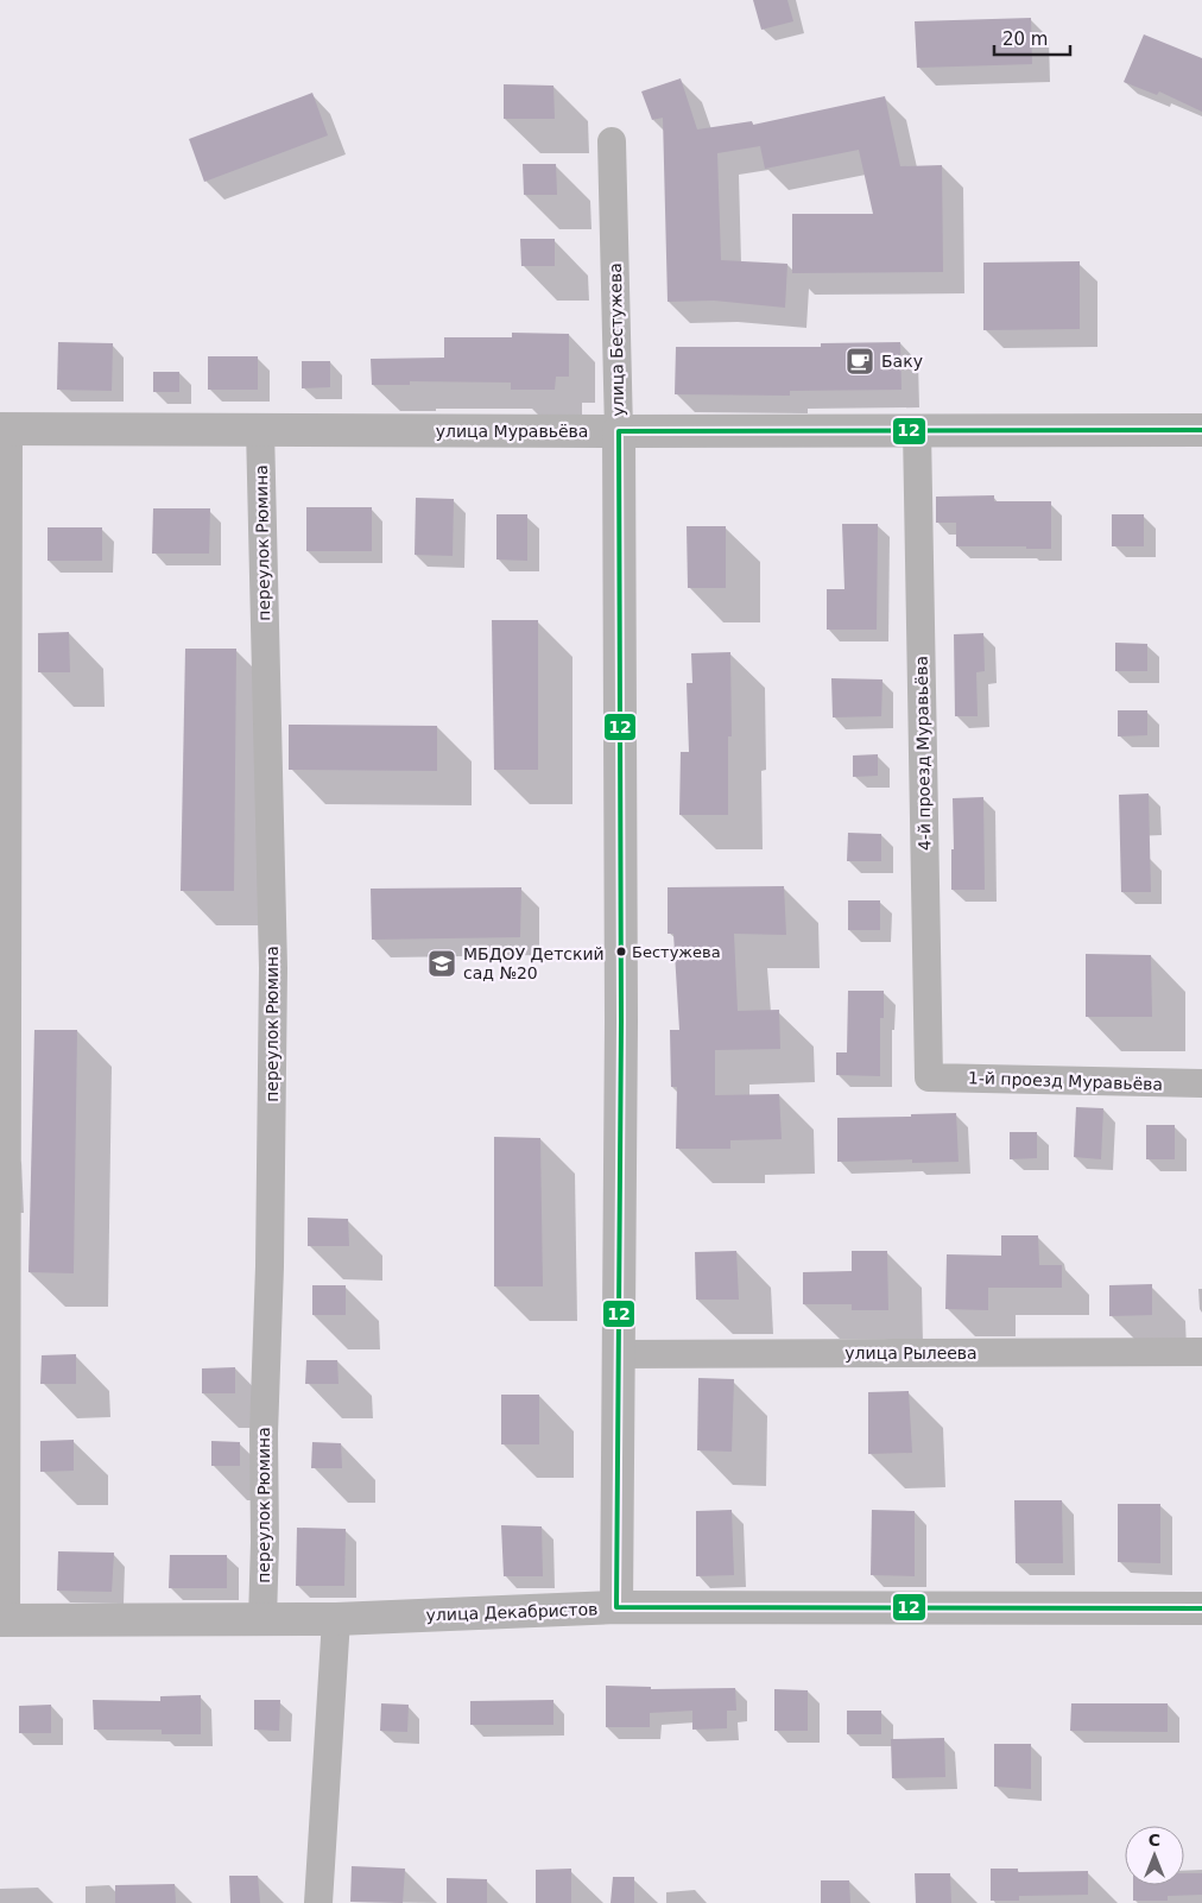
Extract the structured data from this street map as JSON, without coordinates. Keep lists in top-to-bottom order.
{
  "streets": {
    "street": [
      "улица Бестужева",
      "улица Муравьёва",
      "переулок Рюмина",
      "4-й проезд Муравьёва",
      "1-й проезд Муравьёва",
      "улица Рылеева",
      "улица Декабристов"
    ]
  },
  "crossings": [
    ["улица Бестужева", "улица Муравьёва"],
    ["улица Бестужева", "улица Рылеева"],
    ["улица Бестужева", "улица Декабристов"],
    ["улица Муравьёва", "переулок Рюмина"],
    ["улица Муравьёва", "4-й проезд Муравьёва"],
    ["переулок Рюмина", "улица Декабристов"],
    ["4-й проезд Муравьёва", "1-й проезд Муравьёва"]
  ],
  "places": {
    "cafe": ["Баку"],
    "other": ["Бестужева"],
    "school or university": ["МБДОУ Детский сад №20"]
  },
  "lines": ["transit line 12"],
  "scale_bar": "20 m",
  "north": "top"
}
